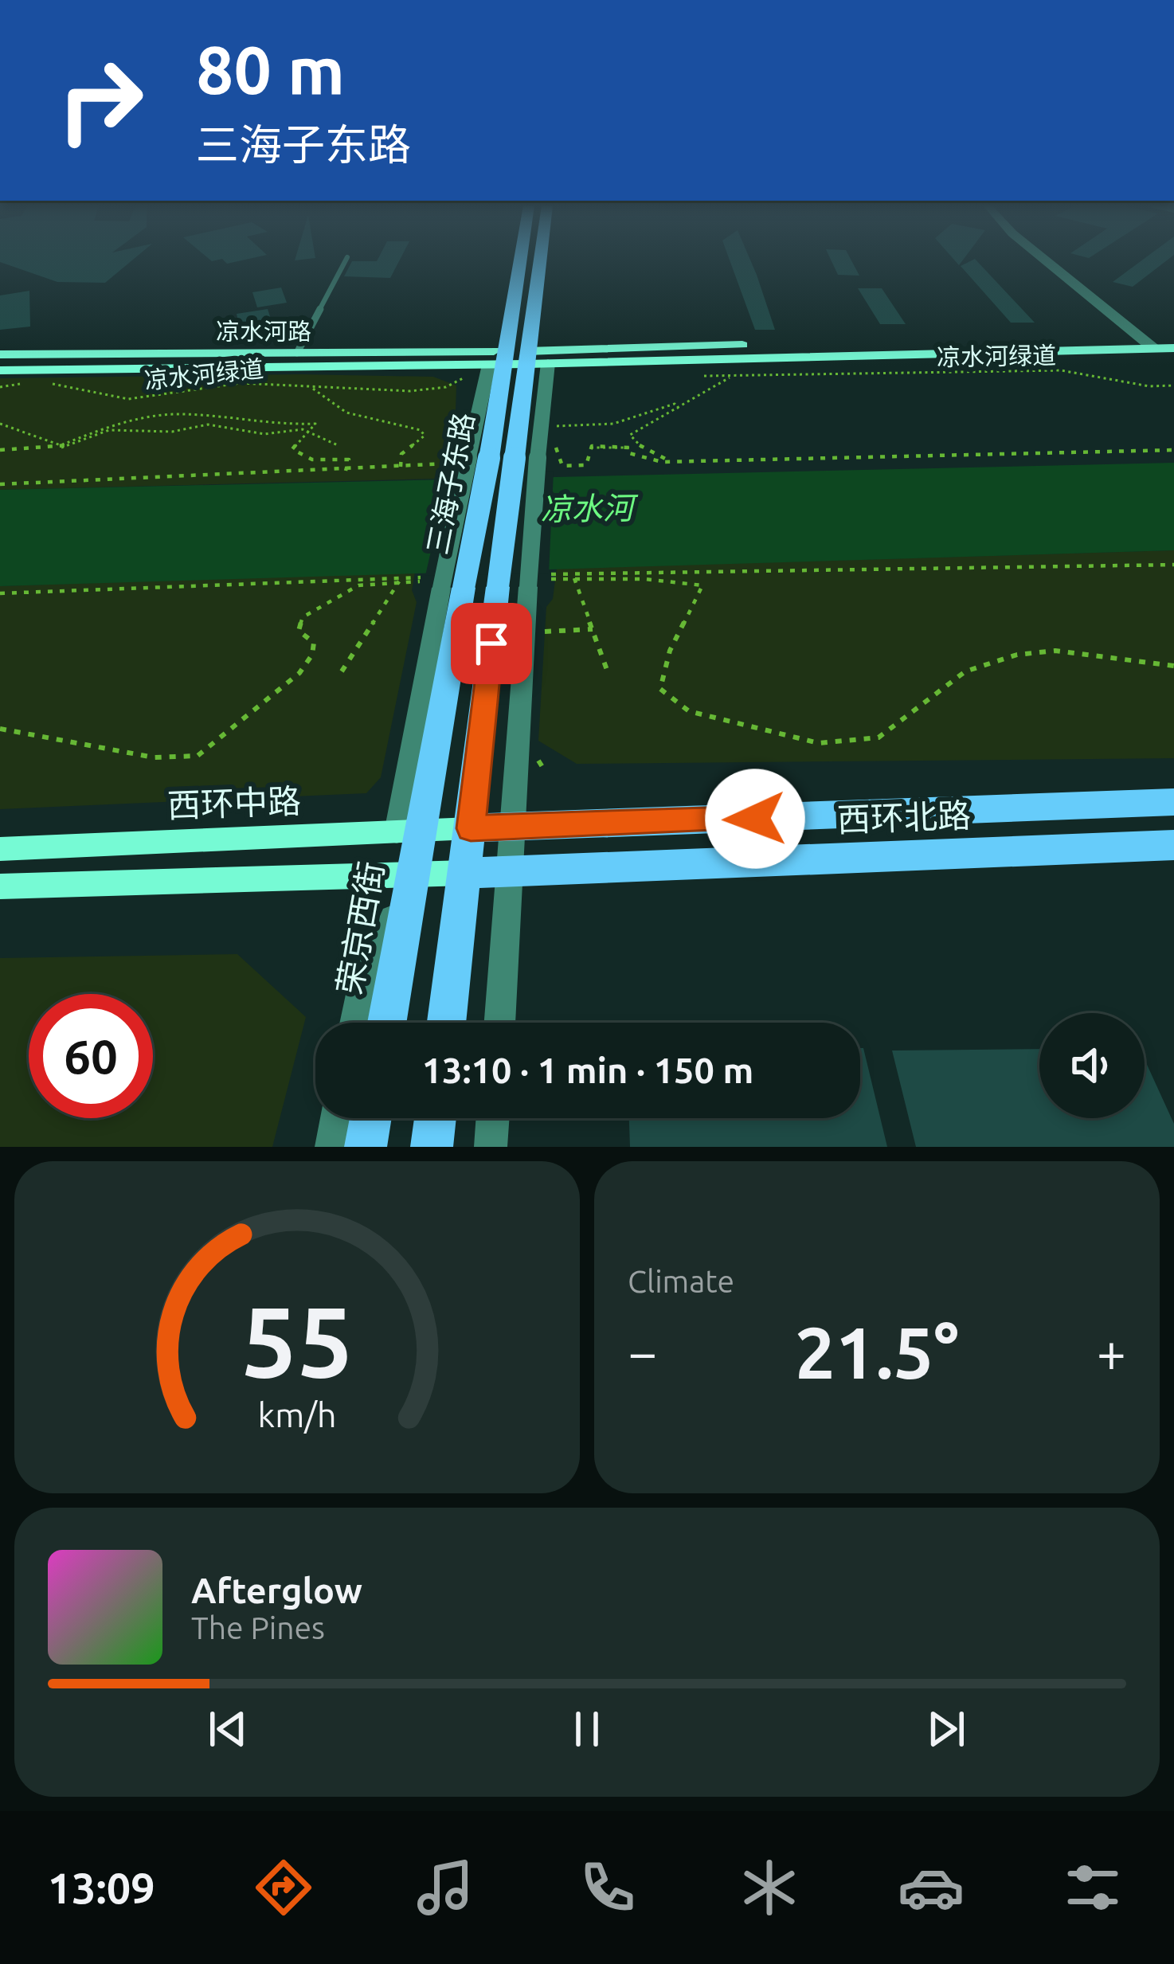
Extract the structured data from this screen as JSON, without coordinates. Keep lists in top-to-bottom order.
{
  "streets": {
    "main road": ["三海子东路", "西环北路", "荣京西街"],
    "street": ["凉水河路", "西环中路"],
    "path": ["凉水河绿道"]
  },
  "crossings": [
    ["凉水河路", "三海子东路"],
    ["三海子东路", "西环中路"],
    ["三海子东路", "西环北路"],
    ["三海子东路", "荣京西街"],
    ["西环中路", "西环北路"],
    ["西环中路", "荣京西街"]
  ],
  "water": ["凉水河"],
  "page": {
    "turn": ["80 m", "三海子东路"],
    "limit": "60",
    "trip": "13:10 · 1 min · 150 m",
    "tile": "Climate",
    "heat": ["−", "21.5°", "+"],
    "song": ["Afterglow", "The Pines"],
    "tabs": "13:09",
    "gauge": ["55", "km/h"]
  }
}
